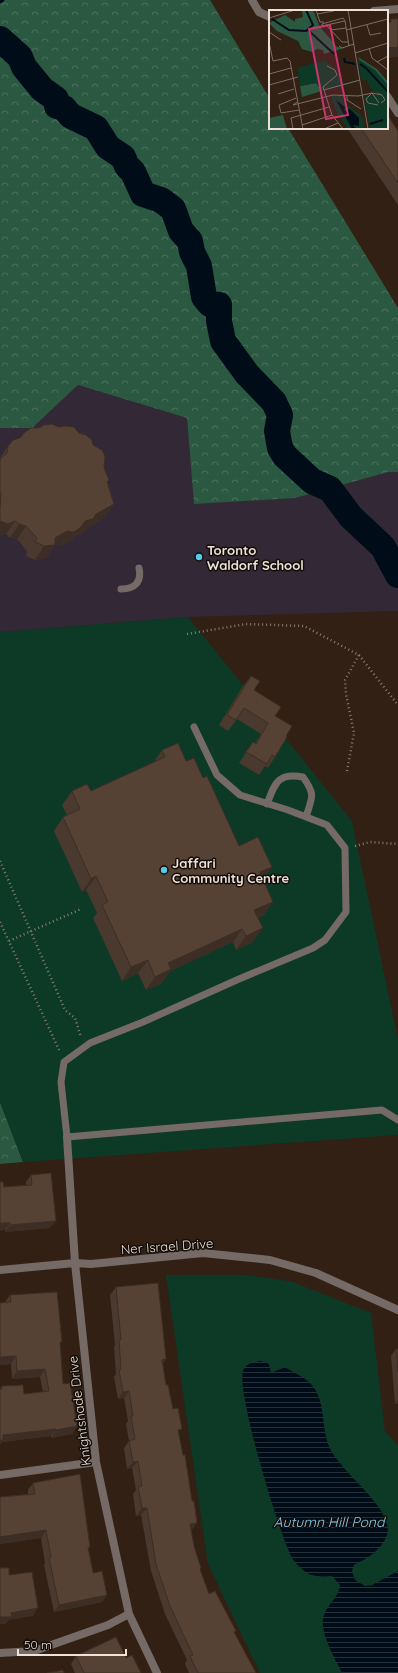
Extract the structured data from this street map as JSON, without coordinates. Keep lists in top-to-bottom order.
{
  "streets": {
    "street": ["Ner Israel Drive", "Knightshade Drive"]
  },
  "crossings": [
    ["Ner Israel Drive", "Knightshade Drive"]
  ],
  "water": ["Autumn Hill Pond"],
  "places": ["Toronto Waldorf School", "Jaffari Community Centre"],
  "scale_bar": "50 m"
}
